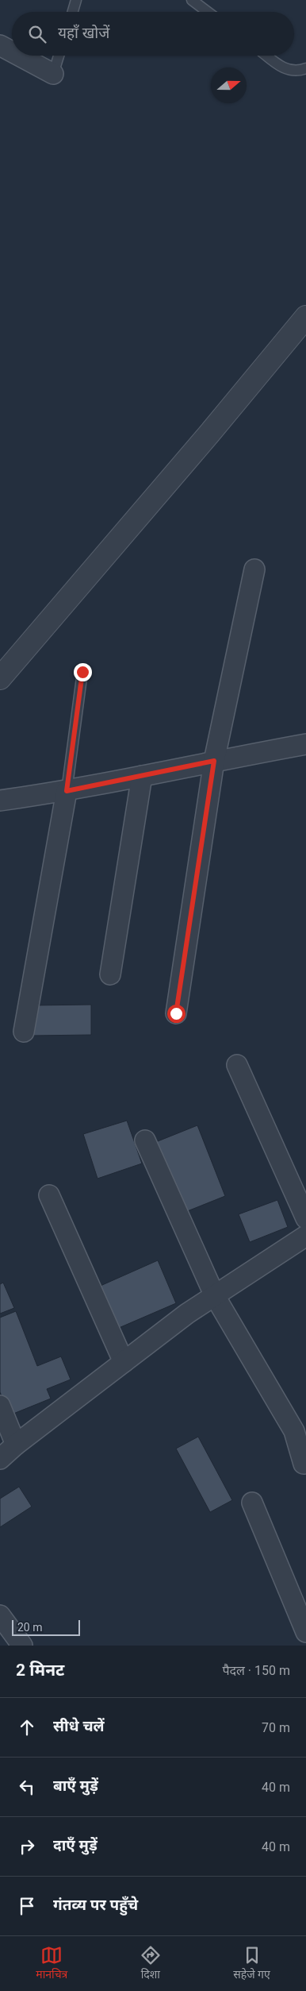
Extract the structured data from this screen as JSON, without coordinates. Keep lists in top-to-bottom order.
{
  "scale_bar": "20 m",
  "north": "right",
  "page": {
    "search": "यहाँ खोजें",
    "scale": "20 m",
    "heading": ["2 मिनट", "पैदल · 150 m"],
    "list": [
      ["सीधे चलें", "70 m"],
      ["बाएँ मुड़ें", "40 m"],
      ["दाएँ मुड़ें", "40 m"],
      "गंतव्य पर पहुँचे"
    ],
    "nav": ["मानचित्र", "दिशा", "सहेजे गए"]
  }
}
